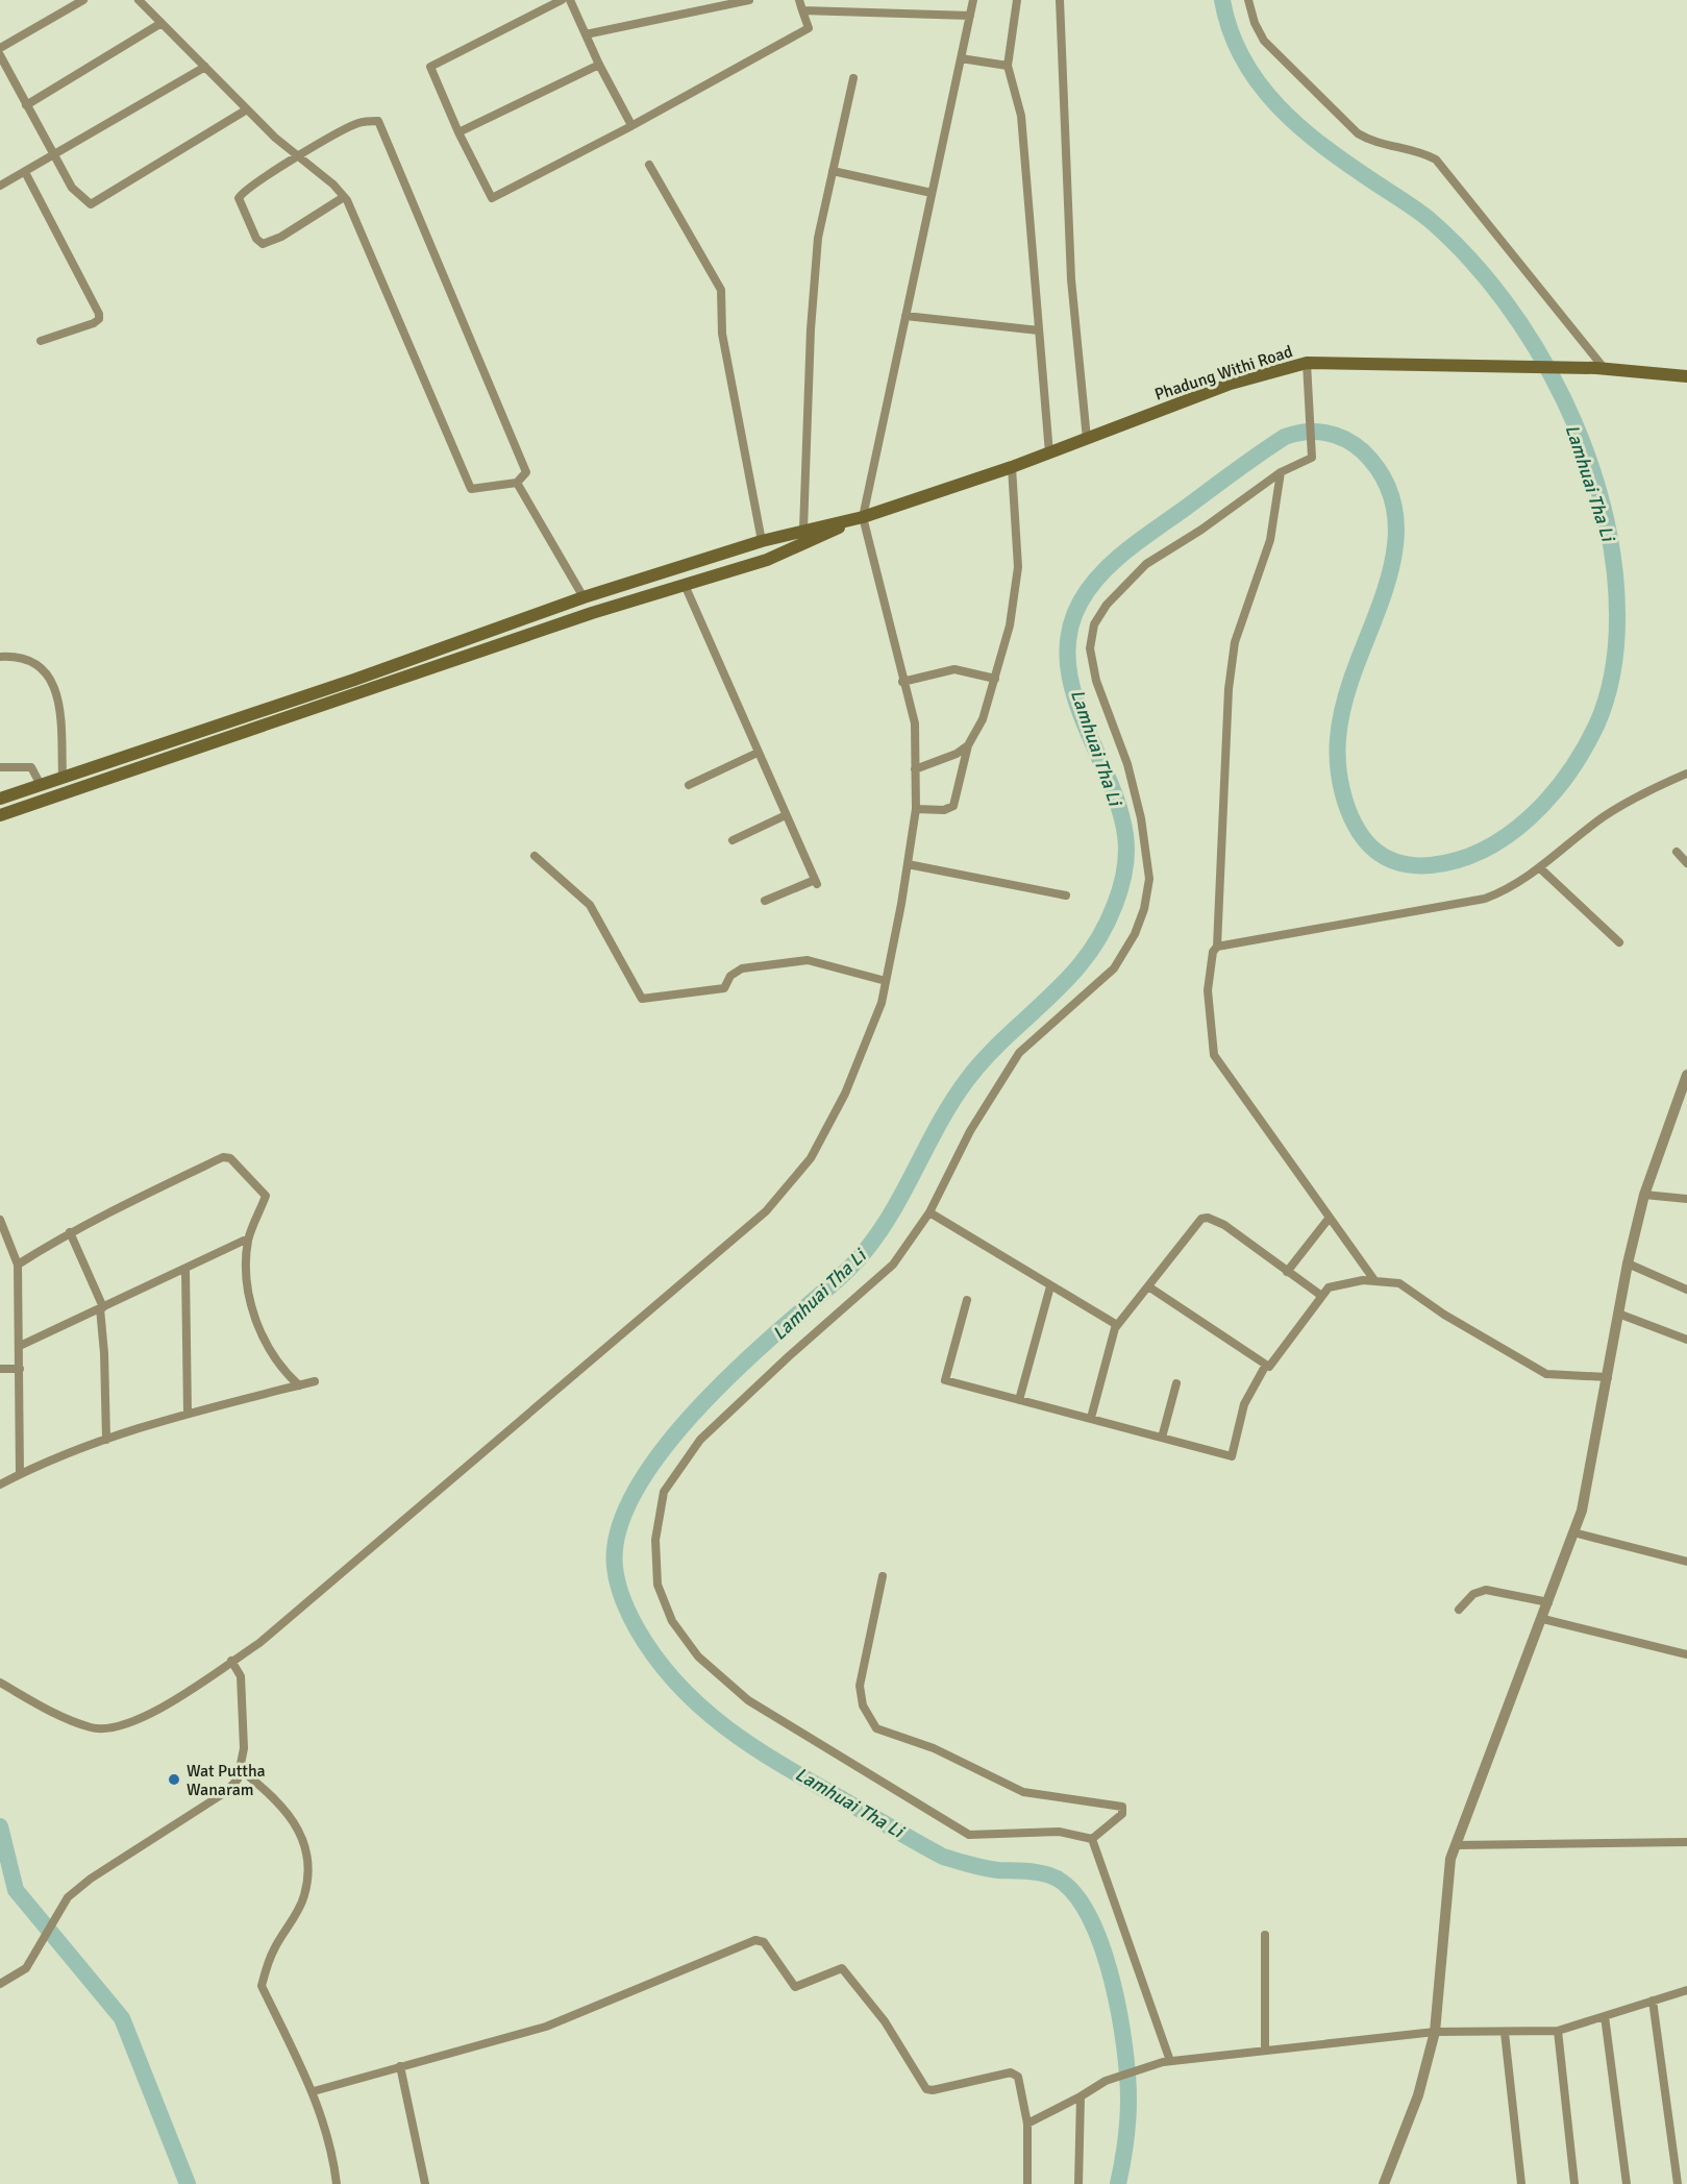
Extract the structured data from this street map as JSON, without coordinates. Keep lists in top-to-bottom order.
{
  "streets": {
    "main road": ["Phadung Withi Road"]
  },
  "water": ["Lamhuai Tha Li"],
  "places": ["Wat Puttha Wanaram"]
}
